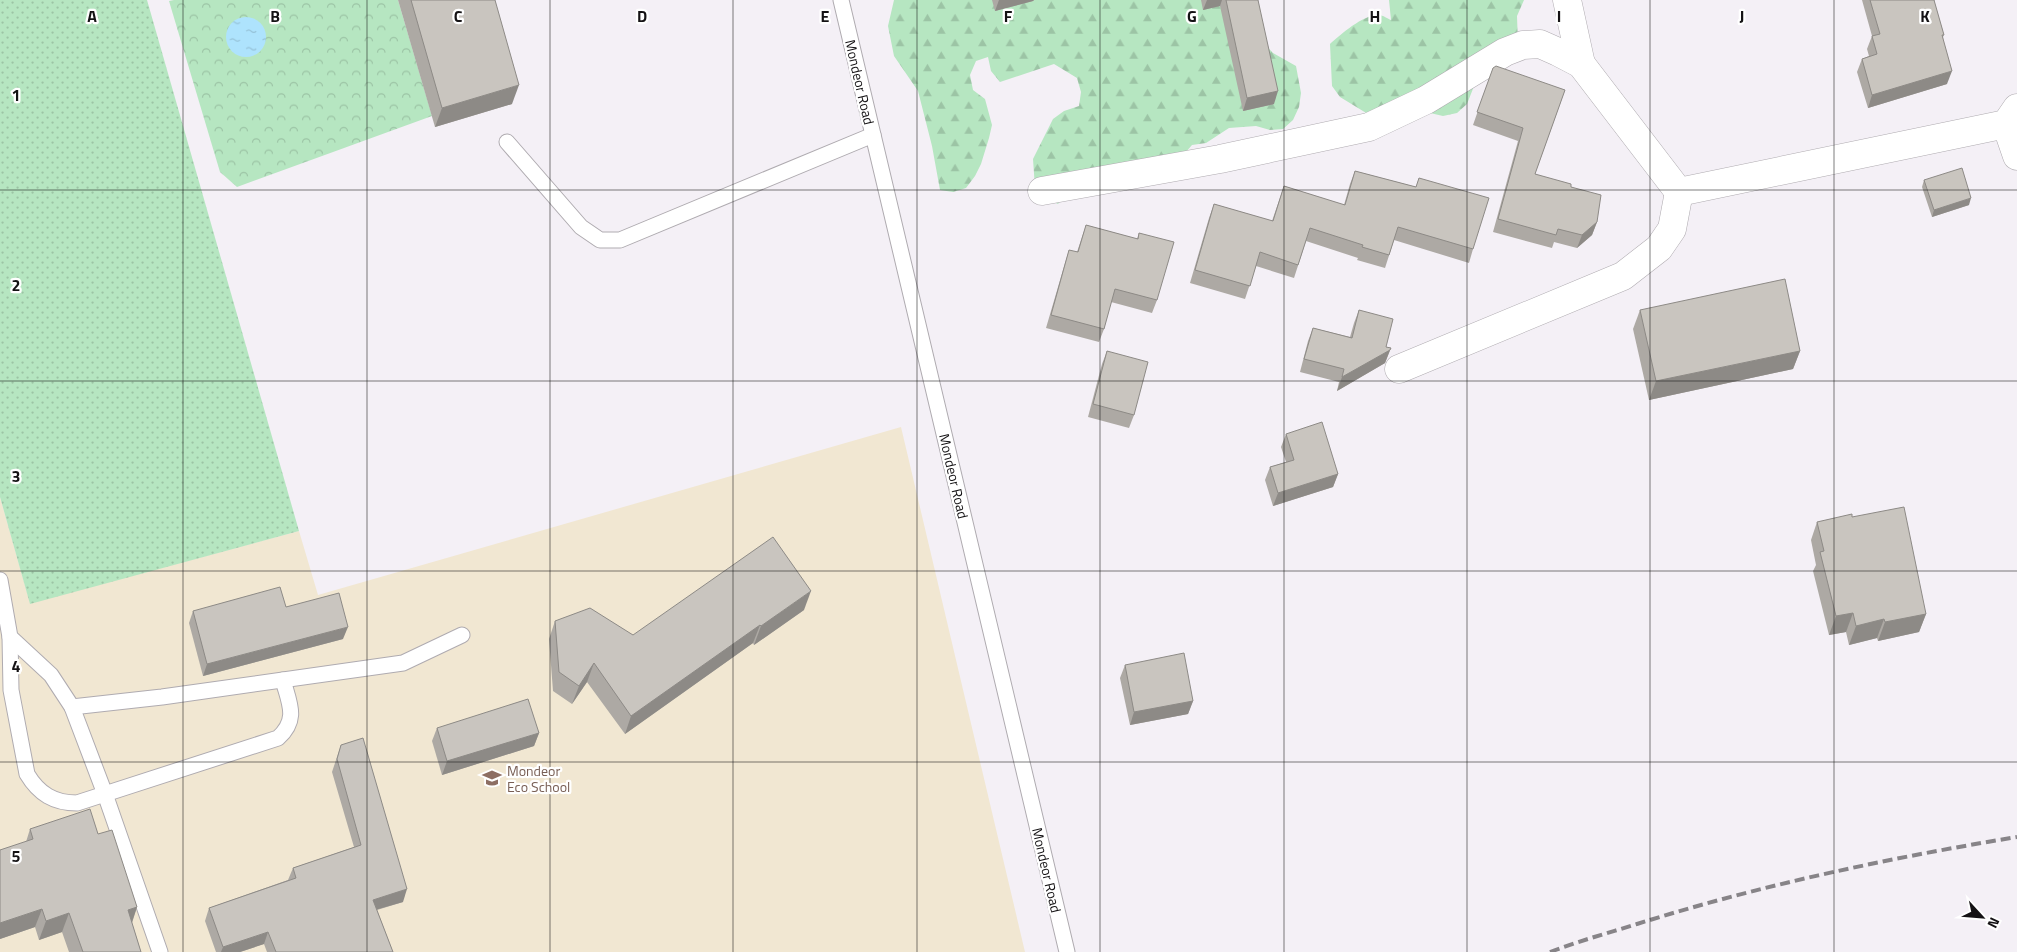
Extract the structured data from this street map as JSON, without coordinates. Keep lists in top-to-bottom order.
{
  "streets": {
    "lane": ["Mondeor Road"]
  },
  "places": {
    "school or university": ["Mondeor Eco School"]
  },
  "north": "bottom right",
  "grid": {
    "columns": [
      "A",
      "B",
      "C",
      "D",
      "E",
      "F",
      "G",
      "H",
      "I",
      "J",
      "K"
    ],
    "rows": [
      "1",
      "2",
      "3",
      "4",
      "5"
    ]
  }
}
